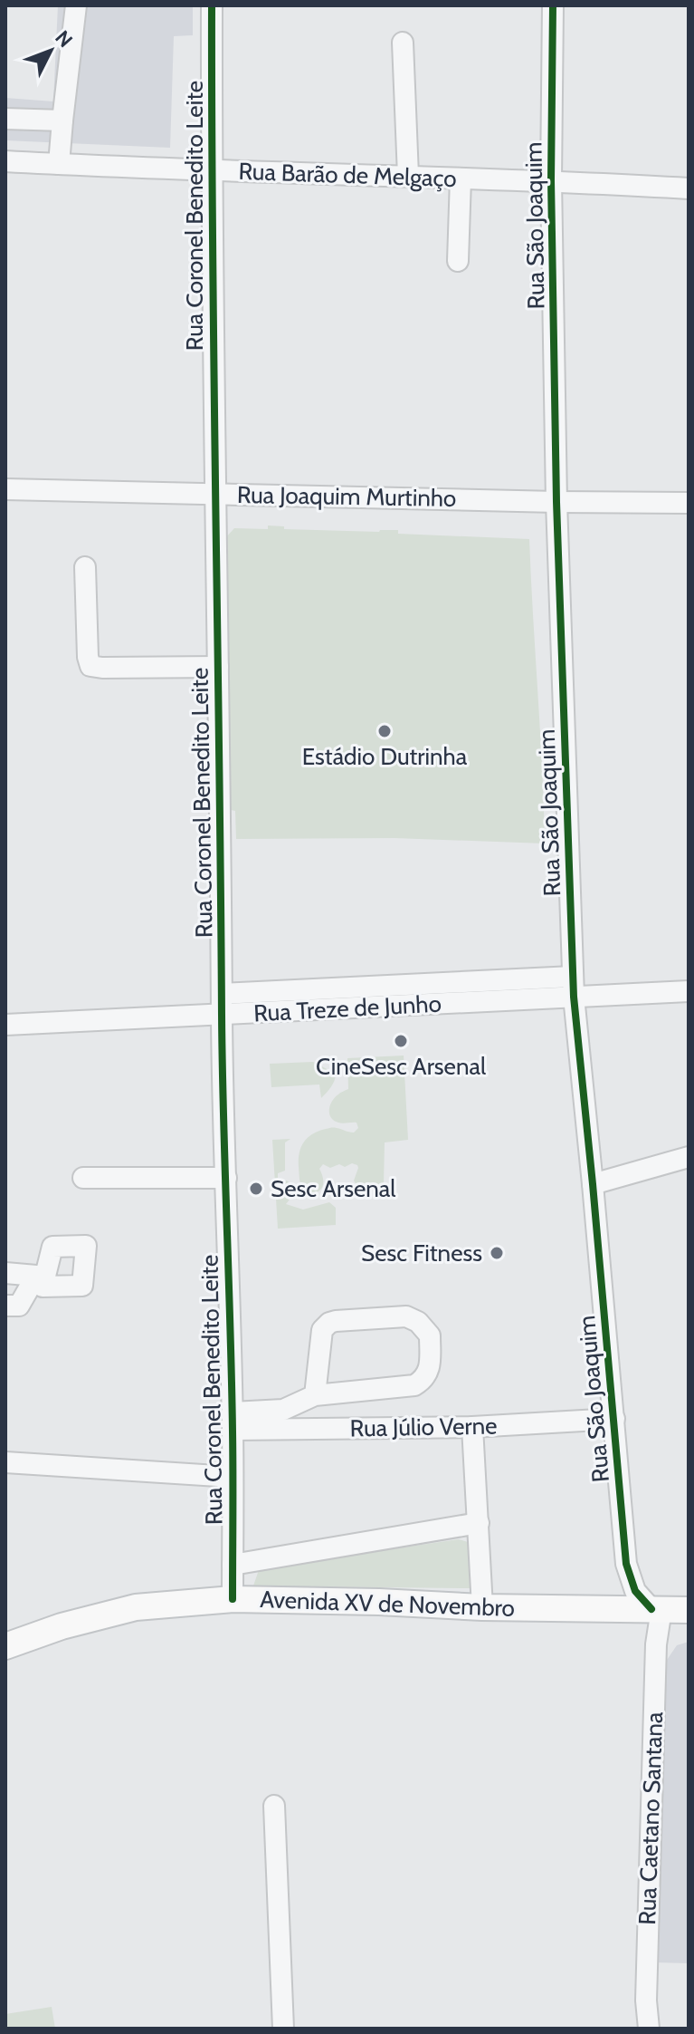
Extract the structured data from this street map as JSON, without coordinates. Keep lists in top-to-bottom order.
{
  "streets": {
    "main road": ["Avenida XV de Novembro"],
    "street": [
      "Rua Barão de Melgaço",
      "Rua Coronel Benedito Leite",
      "Rua São Joaquim",
      "Rua Joaquim Murtinho",
      "Rua Treze de Junho",
      "Rua Júlio Verne",
      "Rua Caetano Santana"
    ]
  },
  "crossings": [
    ["Rua Barão de Melgaço", "Rua Coronel Benedito Leite"],
    ["Rua Barão de Melgaço", "Rua São Joaquim"],
    ["Rua Coronel Benedito Leite", "Rua Joaquim Murtinho"],
    ["Rua Coronel Benedito Leite", "Rua Treze de Junho"],
    ["Rua Coronel Benedito Leite", "Rua Júlio Verne"],
    ["Rua Coronel Benedito Leite", "Avenida XV de Novembro"],
    ["Rua São Joaquim", "Rua Joaquim Murtinho"],
    ["Rua São Joaquim", "Rua Treze de Junho"],
    ["Rua São Joaquim", "Rua Júlio Verne"],
    ["Rua São Joaquim", "Avenida XV de Novembro"],
    ["Rua São Joaquim", "Rua Caetano Santana"],
    ["Avenida XV de Novembro", "Rua Caetano Santana"]
  ],
  "places": [
    "Estádio Dutrinha",
    "CineSesc Arsenal",
    "Sesc Arsenal",
    "Sesc Fitness"
  ],
  "north": "top right"
}
